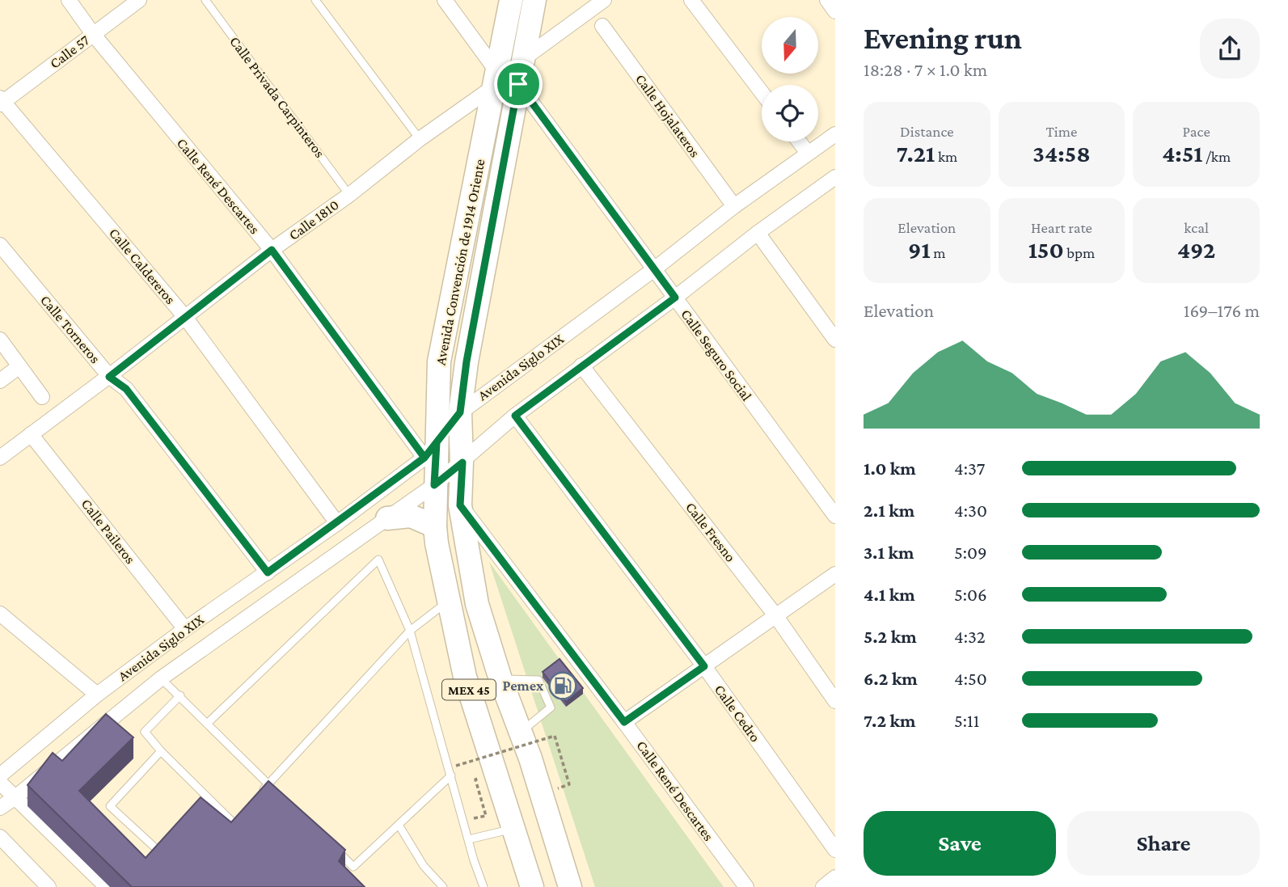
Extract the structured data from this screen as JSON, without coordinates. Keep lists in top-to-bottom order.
{
  "streets": {
    "main road": ["Avenida Convención de 1914 Oriente", "MEX 45"],
    "street": [
      "Calle 57",
      "Calle Hojalateros",
      "Calle René Descartes",
      "Calle 1810",
      "Calle Caldereros",
      "Calle Torneros",
      "Calle Seguro Social",
      "Avenida Siglo XIX",
      "Calle Paileros",
      "Calle Fresno",
      "Calle Cedro"
    ],
    "lane": ["Calle Privada Carpinteros"]
  },
  "crossings": [
    ["Calle 57", "Calle René Descartes"],
    ["Calle 57", "Calle Caldereros"],
    ["Calle Privada Carpinteros", "Calle 1810"],
    ["Calle Hojalateros", "Avenida Siglo XIX"],
    ["Calle René Descartes", "Calle 1810"],
    ["Calle René Descartes", "Avenida Convención de 1914 Oriente"],
    ["Calle René Descartes", "Avenida Siglo XIX"],
    ["Calle 1810", "Avenida Convención de 1914 Oriente"],
    ["Calle 1810", "Calle Caldereros"],
    ["Calle 1810", "Calle Torneros"],
    ["Calle 1810", "Calle Paileros"],
    ["Avenida Convención de 1914 Oriente", "Calle Seguro Social"],
    ["Avenida Convención de 1914 Oriente", "Avenida Siglo XIX"],
    ["Calle Caldereros", "Avenida Siglo XIX"],
    ["Calle Torneros", "Avenida Siglo XIX"],
    ["Calle Seguro Social", "Avenida Siglo XIX"],
    ["Avenida Siglo XIX", "Calle Paileros"],
    ["Avenida Siglo XIX", "Calle Fresno"],
    ["Avenida Siglo XIX", "Calle Cedro"]
  ],
  "places": {
    "fuel station": ["Pemex"]
  },
  "north": "bottom",
  "page": {
    "heading": ["Evening run", "18:28 · 7 × 1.0 km"],
    "stats": [
      ["Distance", "7.21 km"],
      ["Time", "34:58"],
      ["Pace", "4:51 /km"],
      ["Elevation", "91 m"],
      ["Heart rate", "150 bpm"],
      ["kcal", "492"]
    ],
    "chart": ["Elevation", "169–176 m"],
    "list": [
      {
        "name": "1.0 km",
        "note": "4:37"
      },
      {
        "name": "2.1 km",
        "note": "4:30"
      },
      {
        "name": "3.1 km",
        "note": "5:09"
      },
      {
        "name": "4.1 km",
        "note": "5:06"
      },
      {
        "name": "5.2 km",
        "note": "4:32"
      },
      {
        "name": "6.2 km",
        "note": "4:50"
      },
      {
        "name": "7.2 km",
        "note": "5:11"
      }
    ],
    "buttons": ["Save", "Share"]
  }
}
